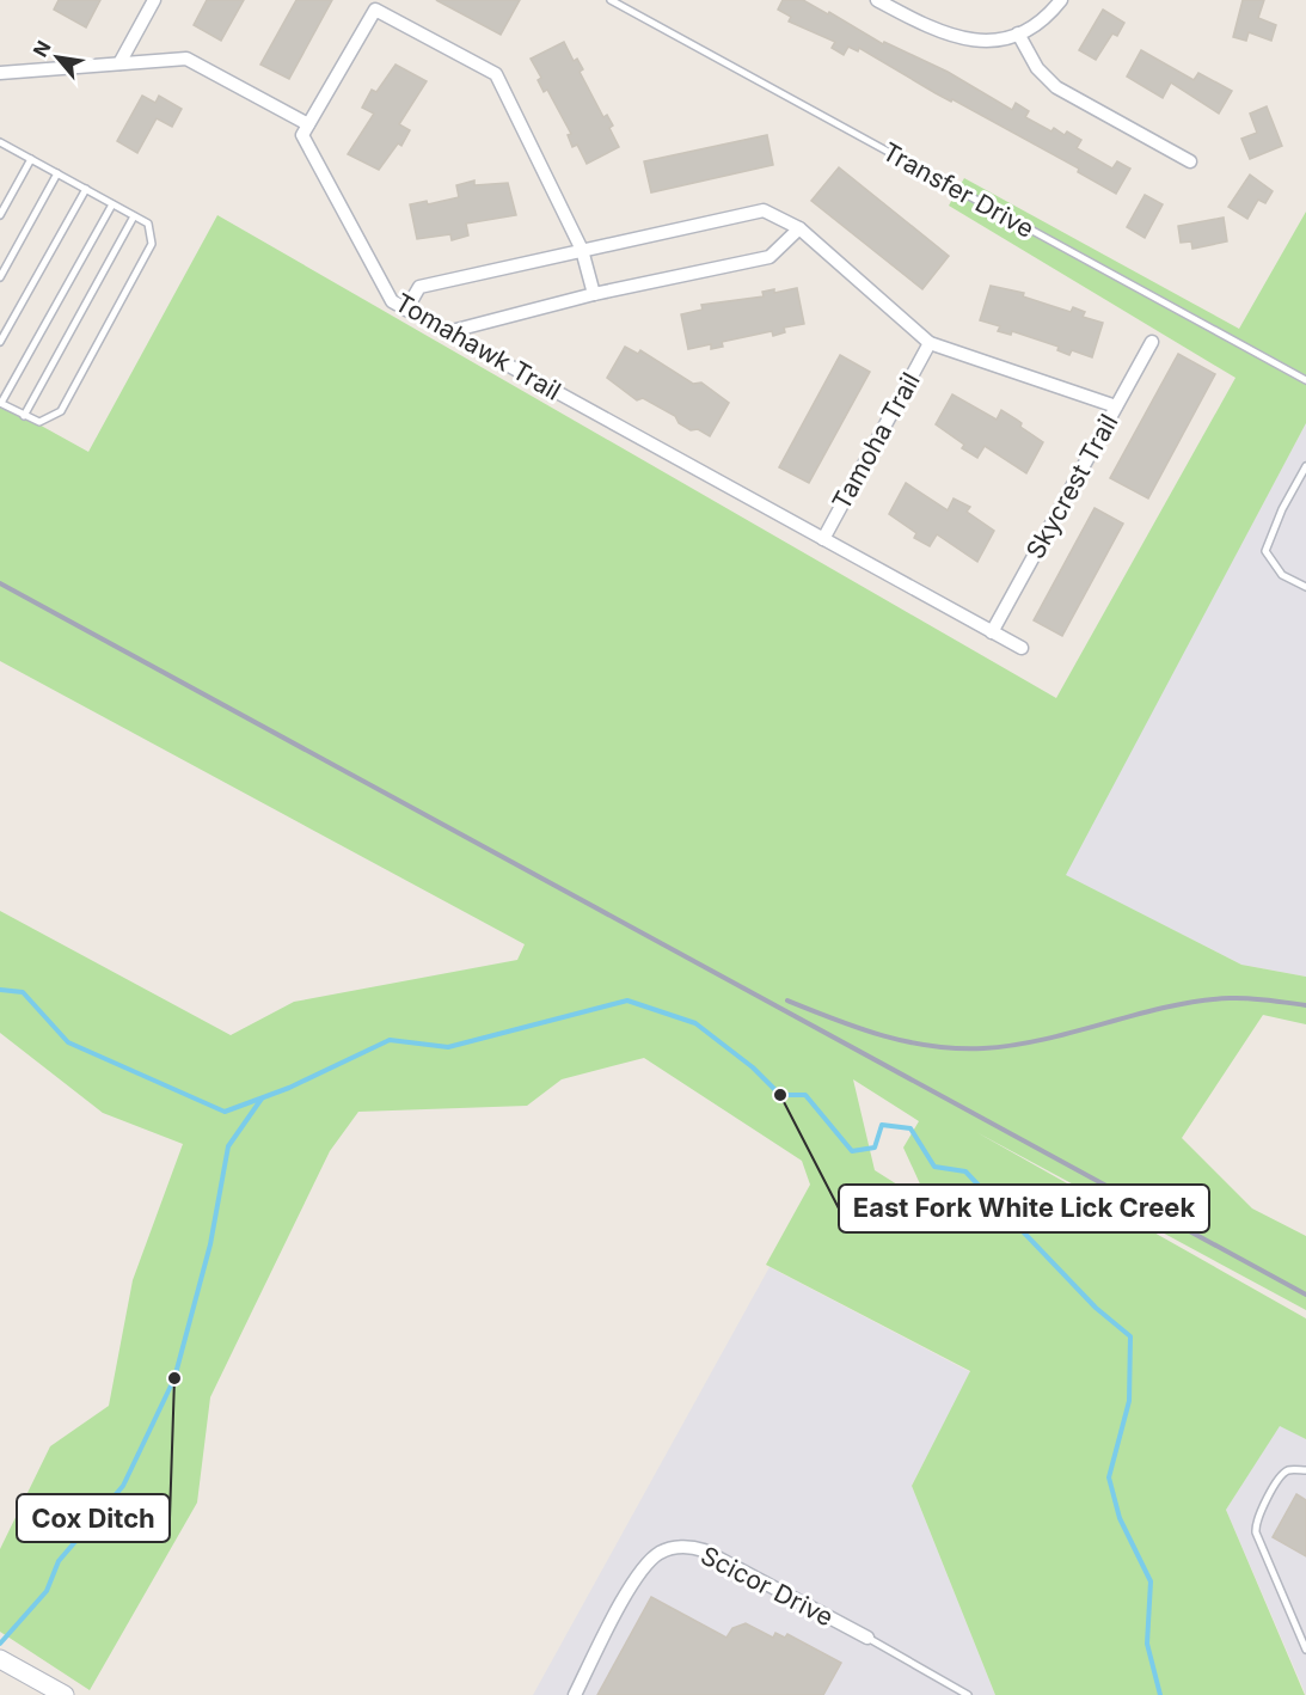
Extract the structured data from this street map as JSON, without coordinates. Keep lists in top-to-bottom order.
{
  "streets": {
    "street": [
      "Tomahawk Trail",
      "Tamoha Trail",
      "Skycrest Trail",
      "Scicor Drive"
    ],
    "lane": ["Transfer Drive"]
  },
  "crossings": [
    ["Tomahawk Trail", "Tamoha Trail"],
    ["Tomahawk Trail", "Skycrest Trail"]
  ],
  "places": ["East Fork White Lick Creek", "Cox Ditch"],
  "north": "top left"
}
